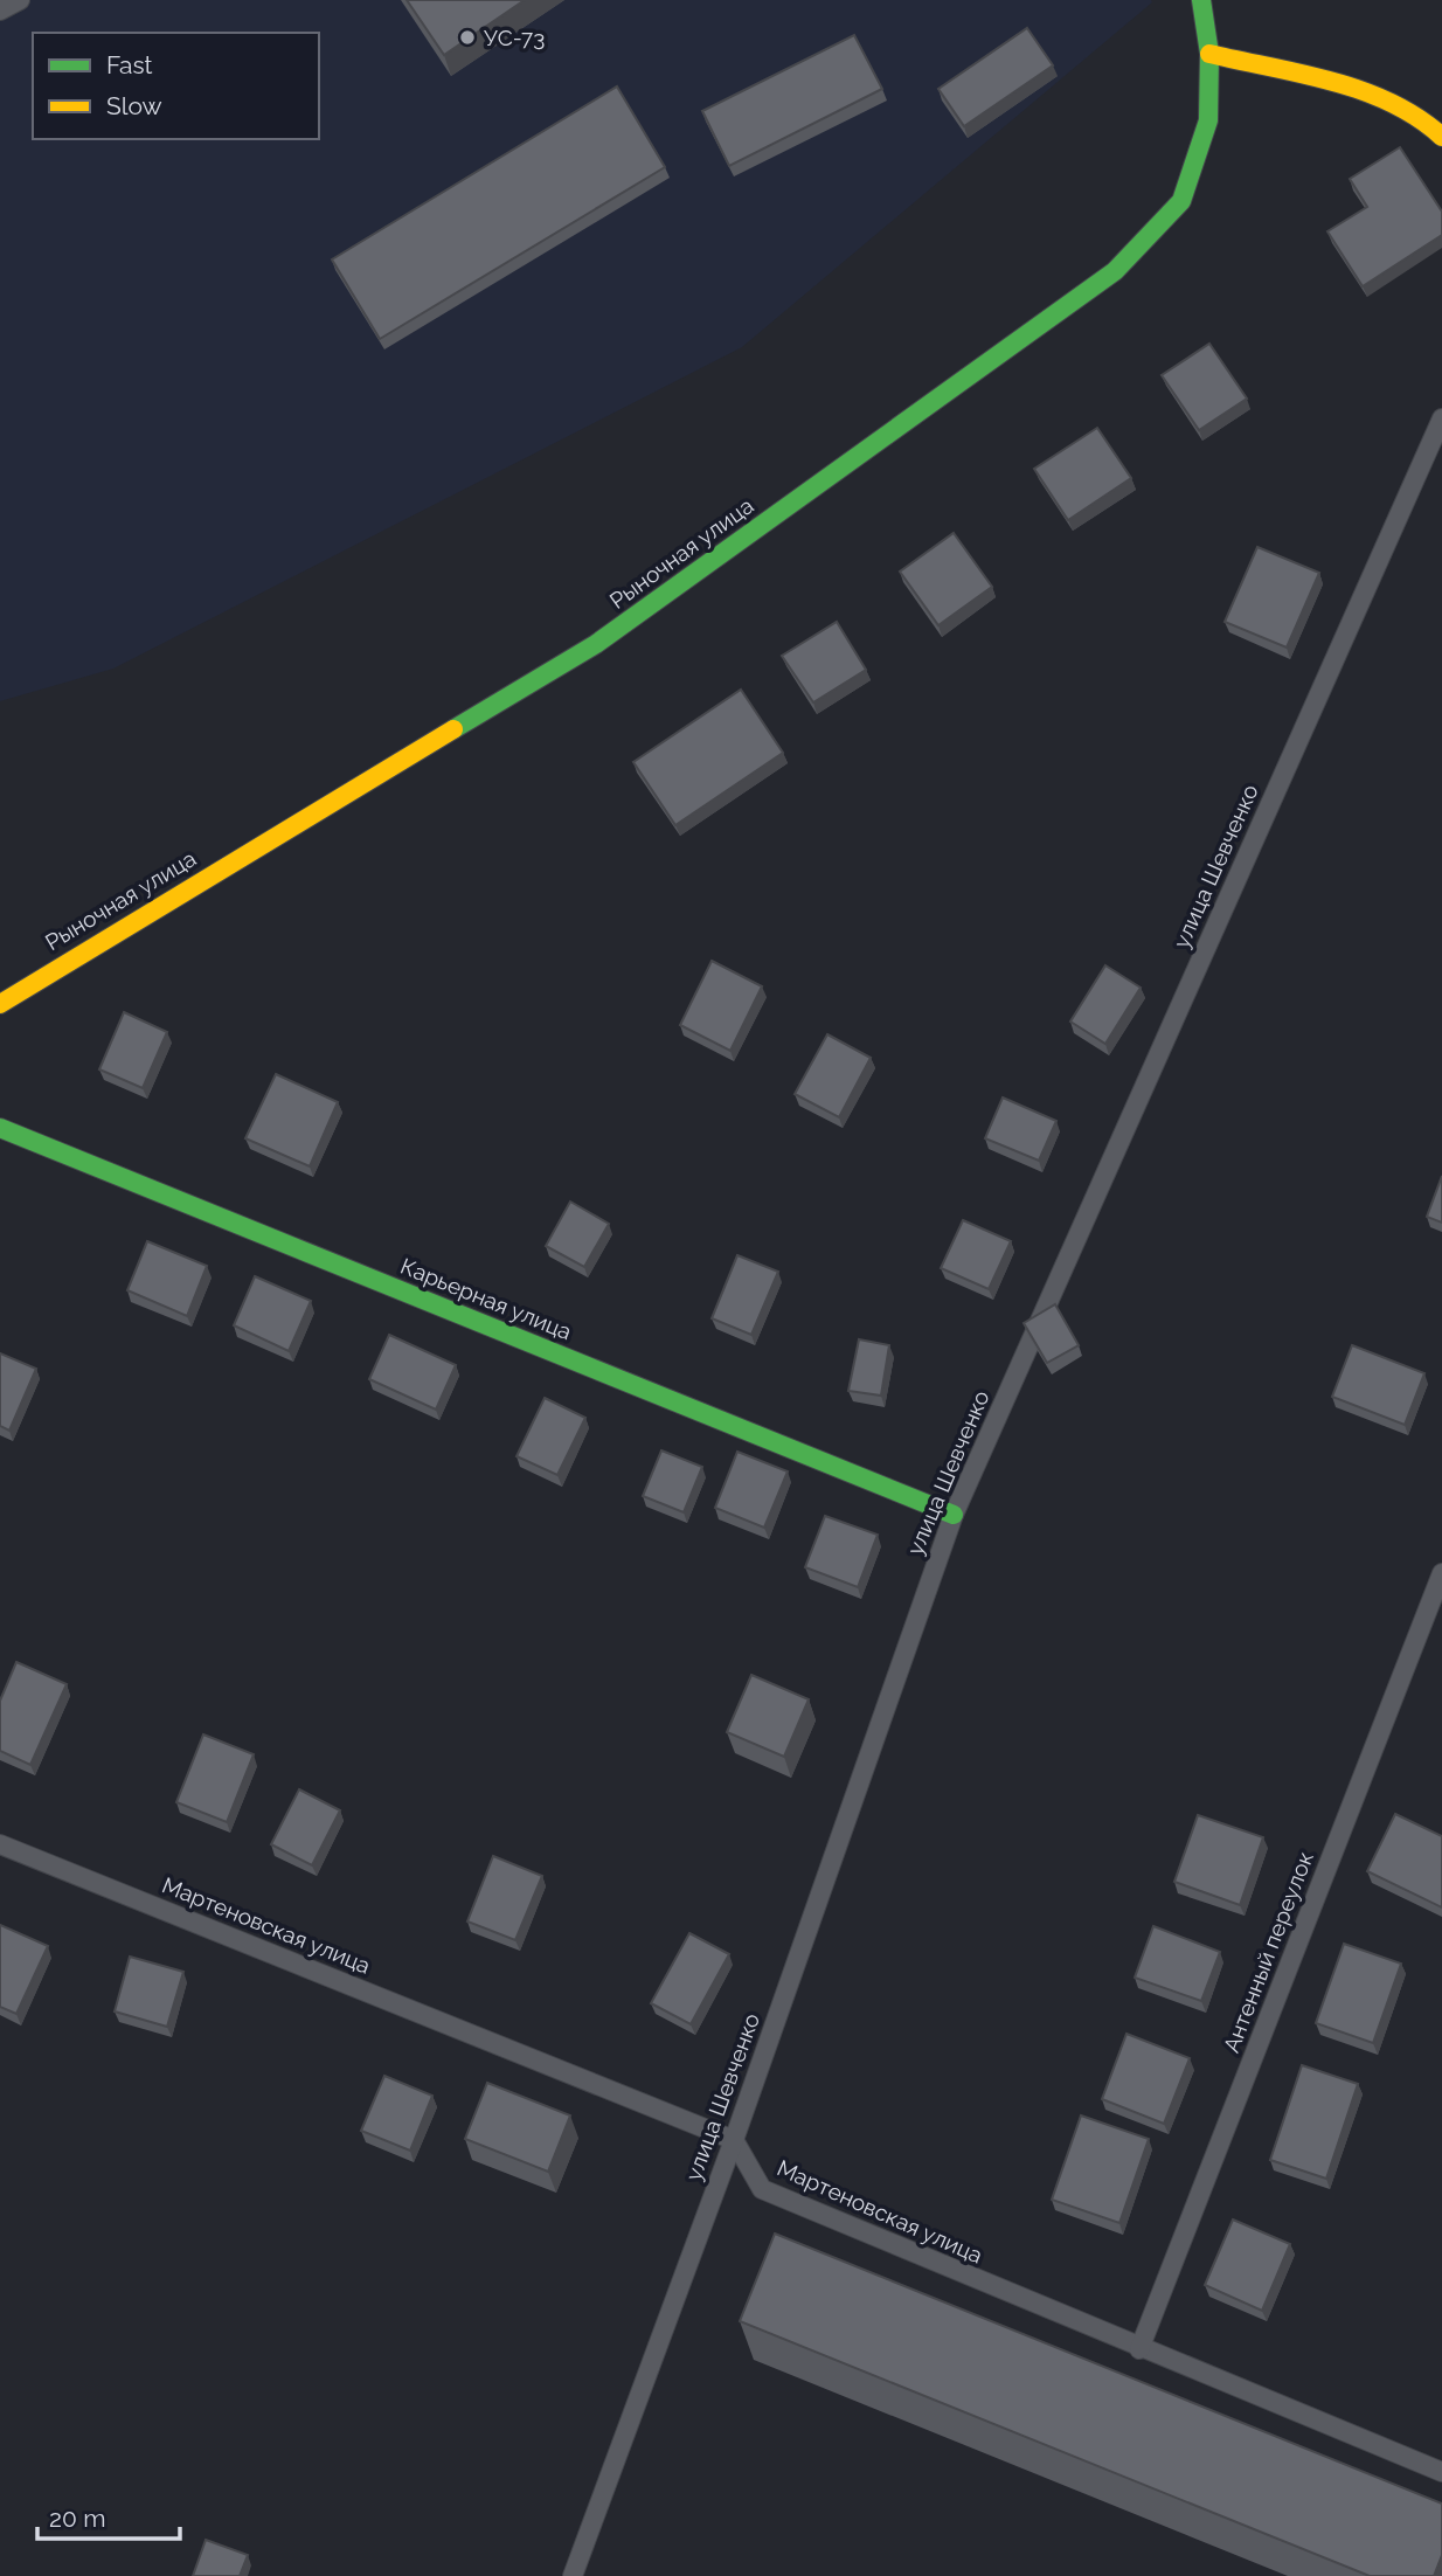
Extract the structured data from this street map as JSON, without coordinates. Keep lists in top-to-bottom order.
{
  "streets": {
    "street": ["Рыночная улица", "Карьерная улица"],
    "lane": ["улица Шевченко", "Мартеновская улица", "Антенный переулок"]
  },
  "crossings": [
    ["улица Шевченко", "Карьерная улица"],
    ["улица Шевченко", "Мартеновская улица"],
    ["Мартеновская улица", "Антенный переулок"]
  ],
  "places": ["УС-73"],
  "legend": ["Fast", "Slow"],
  "scale_bar": "20 m"
}
